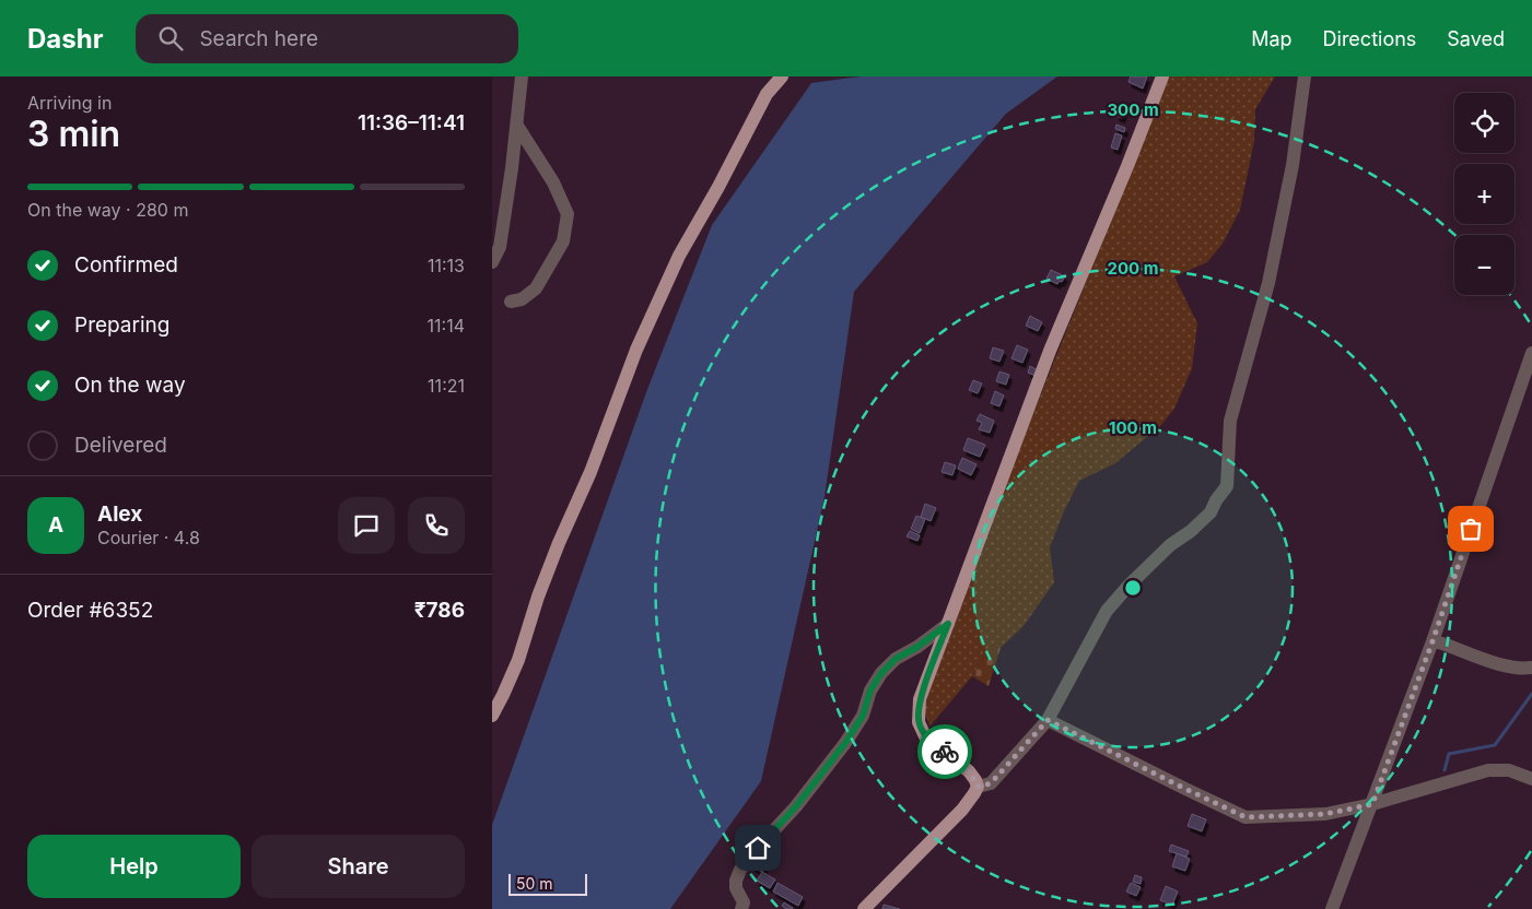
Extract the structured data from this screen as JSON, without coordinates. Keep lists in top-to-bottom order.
{
  "scale_bar": "50 m",
  "page": {
    "header": "Dashr",
    "search": "Search here",
    "nav": ["Map", "Directions", "Saved"],
    "heading": ["3 min", "Arriving in", "11:36–11:41"],
    "panel": [
      "Alex",
      "Courier · 4.8",
      "Order #6352",
      "₹786"
    ],
    "map_buttons": ["+", "−"],
    "bar": "On the way · 280 m",
    "list": [
      ["Confirmed", "11:13"],
      ["Preparing", "11:14"],
      ["On the way", "11:21"],
      "Delivered"
    ],
    "round": "A",
    "buttons": ["Help", "Share"],
    "scale": "50 m"
  },
  "rings": ["300 m", "200 m", "100 m"]
}
